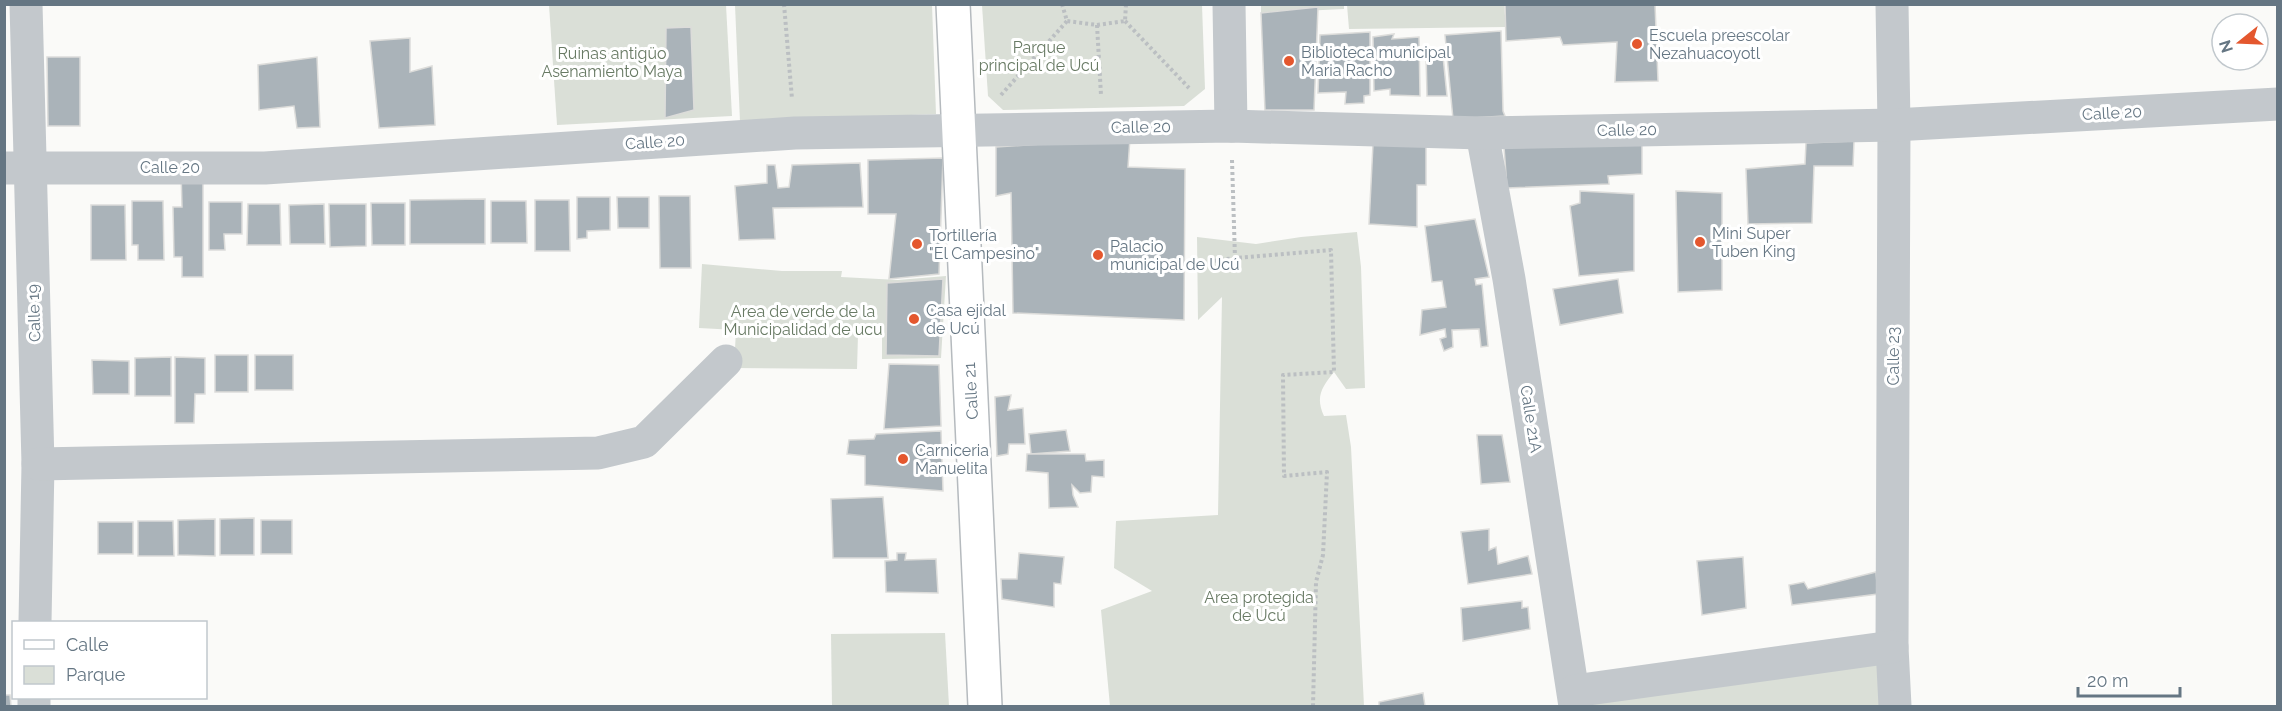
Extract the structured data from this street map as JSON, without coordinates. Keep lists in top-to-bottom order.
{
  "streets": {
    "main road": ["Calle 21"],
    "street": [
      "Calle 20",
      "Calle 19",
      "Calle 23",
      "Calle 21A"
    ]
  },
  "crossings": [
    ["Calle 20", "Calle 19"],
    ["Calle 20", "Calle 23"],
    ["Calle 20", "Calle 21"],
    ["Calle 20", "Calle 21A"]
  ],
  "parks": [
    "Parque principal de Ucú",
    "Ruinas antigüo Asenamiento Maya",
    "Area de verde de la Municipalidad de ucu",
    "Area protegida de Ucú"
  ],
  "places": [
    "Escuela preescolar Nezahuacoyotl",
    "Biblioteca municipal Maria Racho",
    "Mini Super Tuben King",
    "Tortillería \"El Campesino\"",
    "Palacio municipal de Ucú",
    "Casa ejidal de Ucú",
    "Carniceria Manuelita"
  ],
  "legend": ["Calle", "Parque"],
  "scale_bar": "20 m",
  "north": "left"
}
